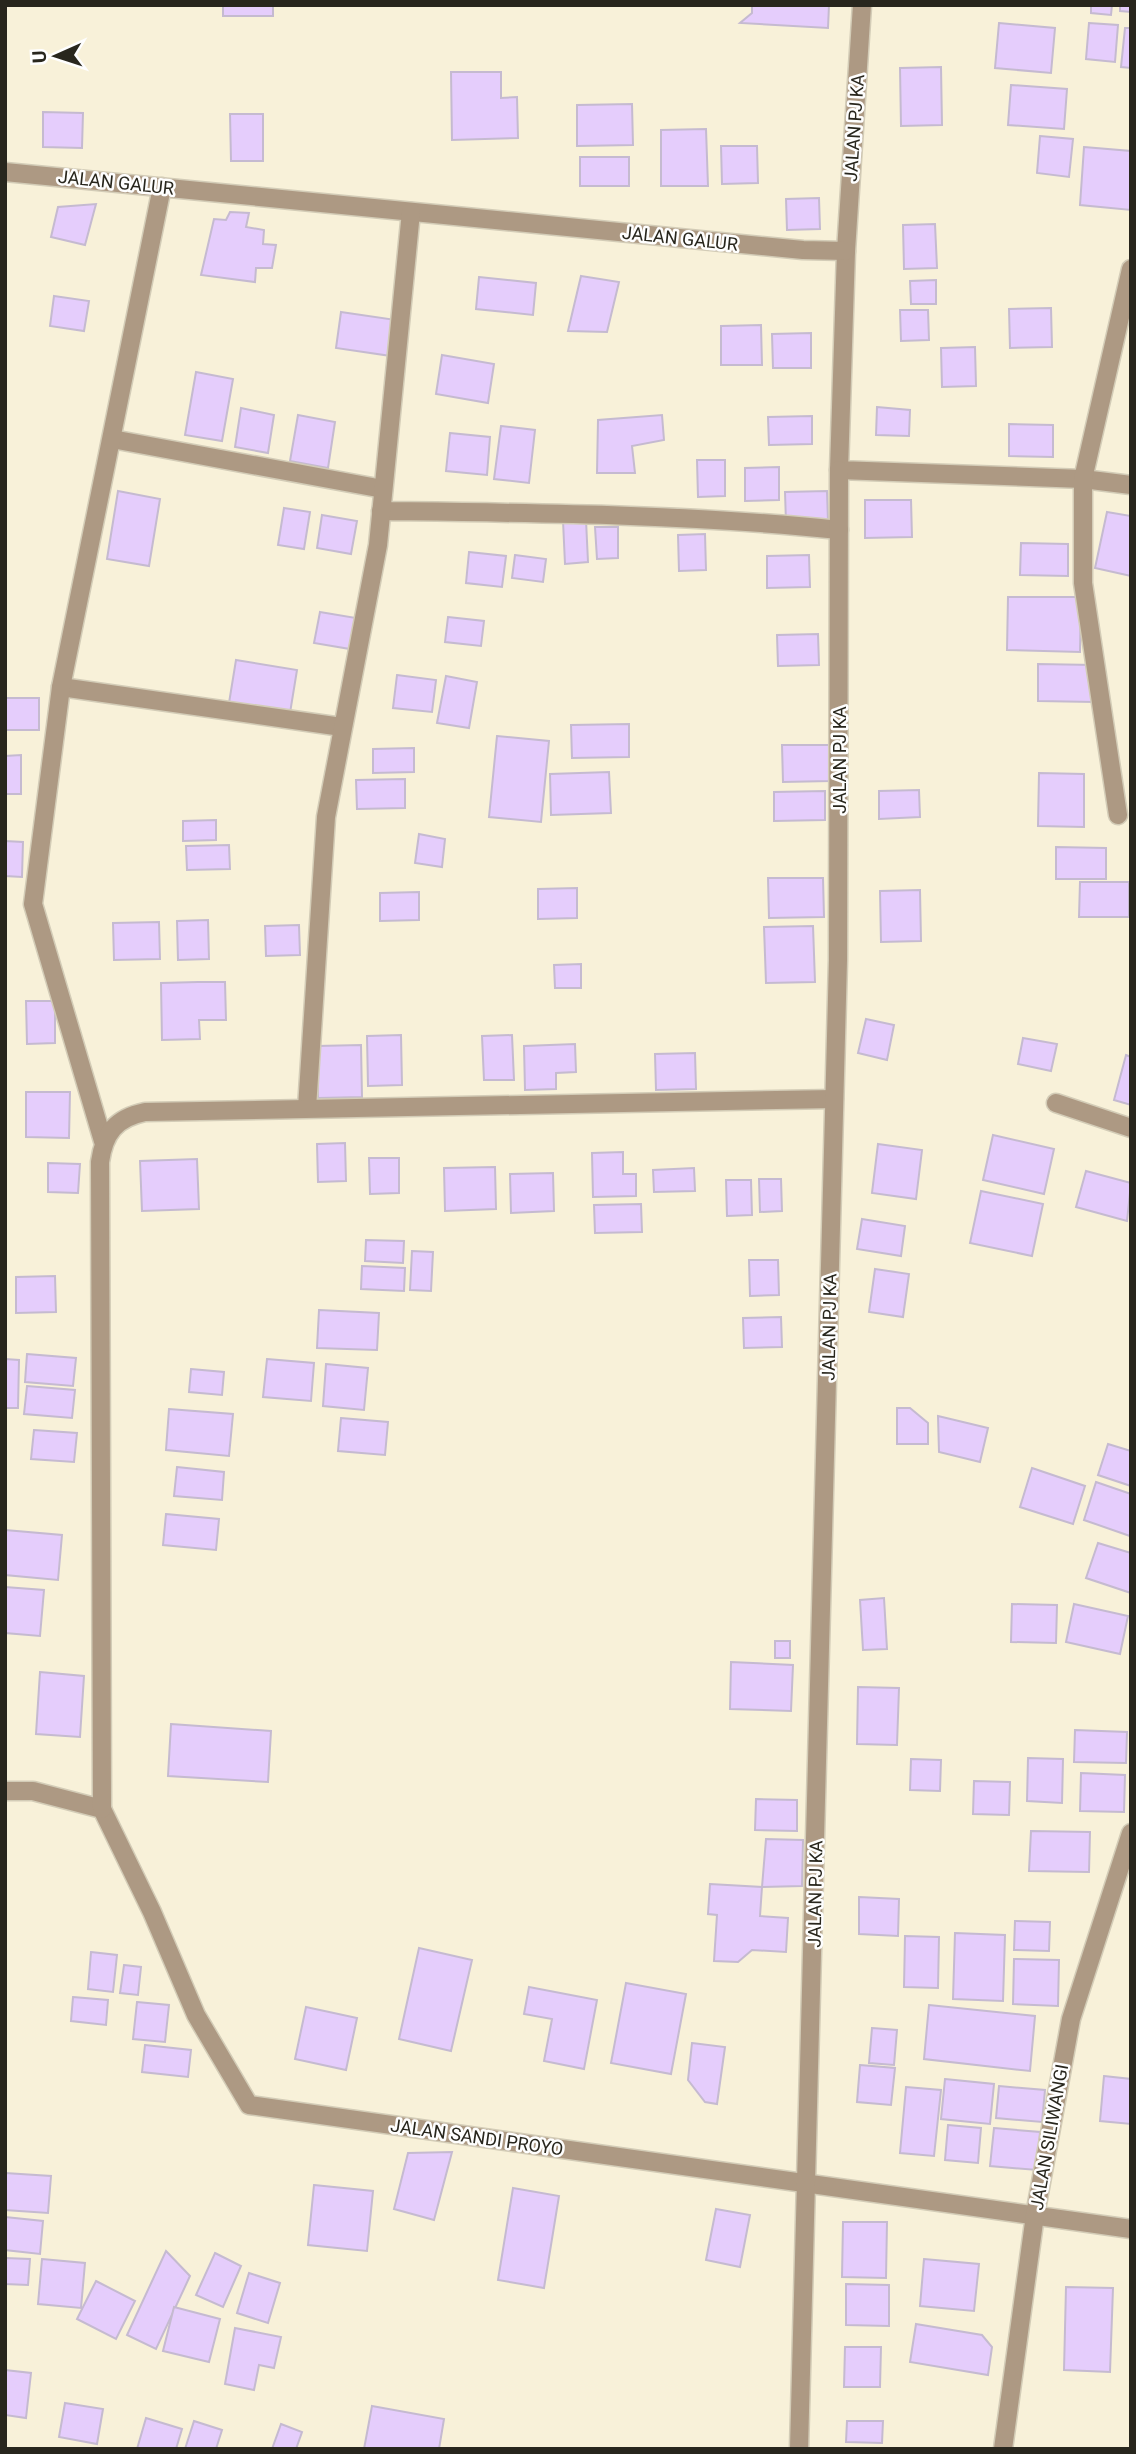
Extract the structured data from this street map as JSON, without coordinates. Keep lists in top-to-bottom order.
{
  "streets": {
    "street": [
      "JALAN PJ KA",
      "JALAN GALUR",
      "JALAN SANDI PROYO",
      "JALAN SILIWANGI"
    ]
  },
  "crossings": [
    ["JALAN PJ KA", "JALAN GALUR"],
    ["JALAN PJ KA", "JALAN SANDI PROYO"],
    ["JALAN SANDI PROYO", "JALAN SILIWANGI"]
  ],
  "north": "left"
}
